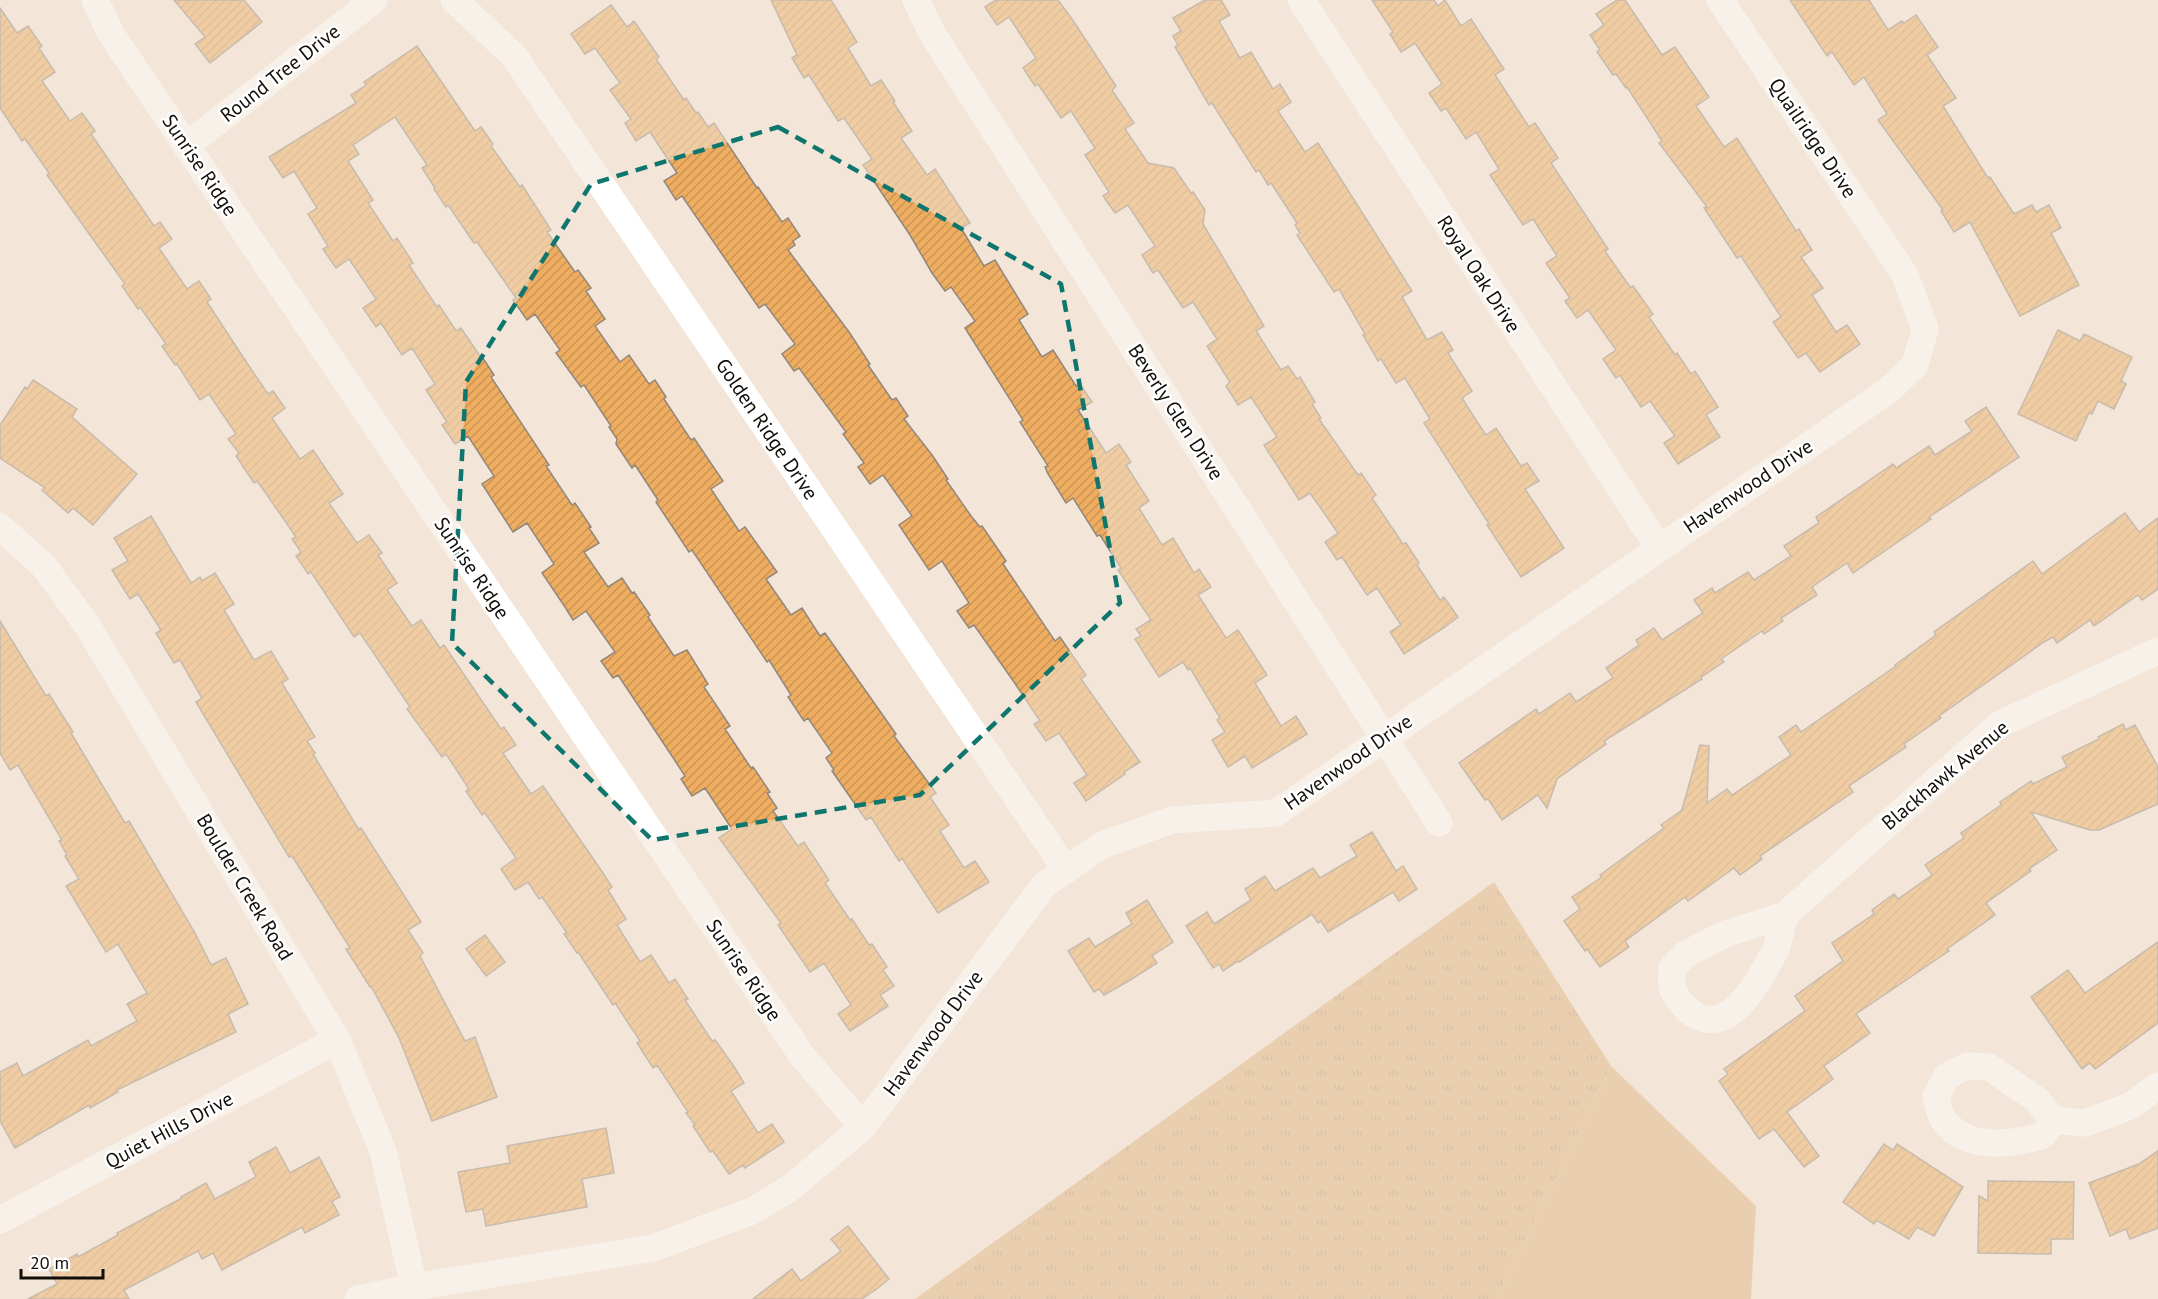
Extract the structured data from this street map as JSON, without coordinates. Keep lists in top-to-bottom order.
{
  "streets": {
    "street": [
      "Round Tree Drive",
      "Quailridge Drive",
      "Sunrise Ridge",
      "Royal Oak Drive",
      "Beverly Glen Drive",
      "Golden Ridge Drive",
      "Havenwood Drive",
      "Blackhawk Avenue",
      "Boulder Creek Road",
      "Quiet Hills Drive"
    ]
  },
  "crossings": [
    ["Round Tree Drive", "Sunrise Ridge"],
    ["Quailridge Drive", "Havenwood Drive"],
    ["Sunrise Ridge", "Havenwood Drive"],
    ["Royal Oak Drive", "Havenwood Drive"],
    ["Beverly Glen Drive", "Havenwood Drive"],
    ["Golden Ridge Drive", "Havenwood Drive"],
    ["Havenwood Drive", "Boulder Creek Road"],
    ["Boulder Creek Road", "Quiet Hills Drive"]
  ],
  "scale_bar": "20 m"
}
